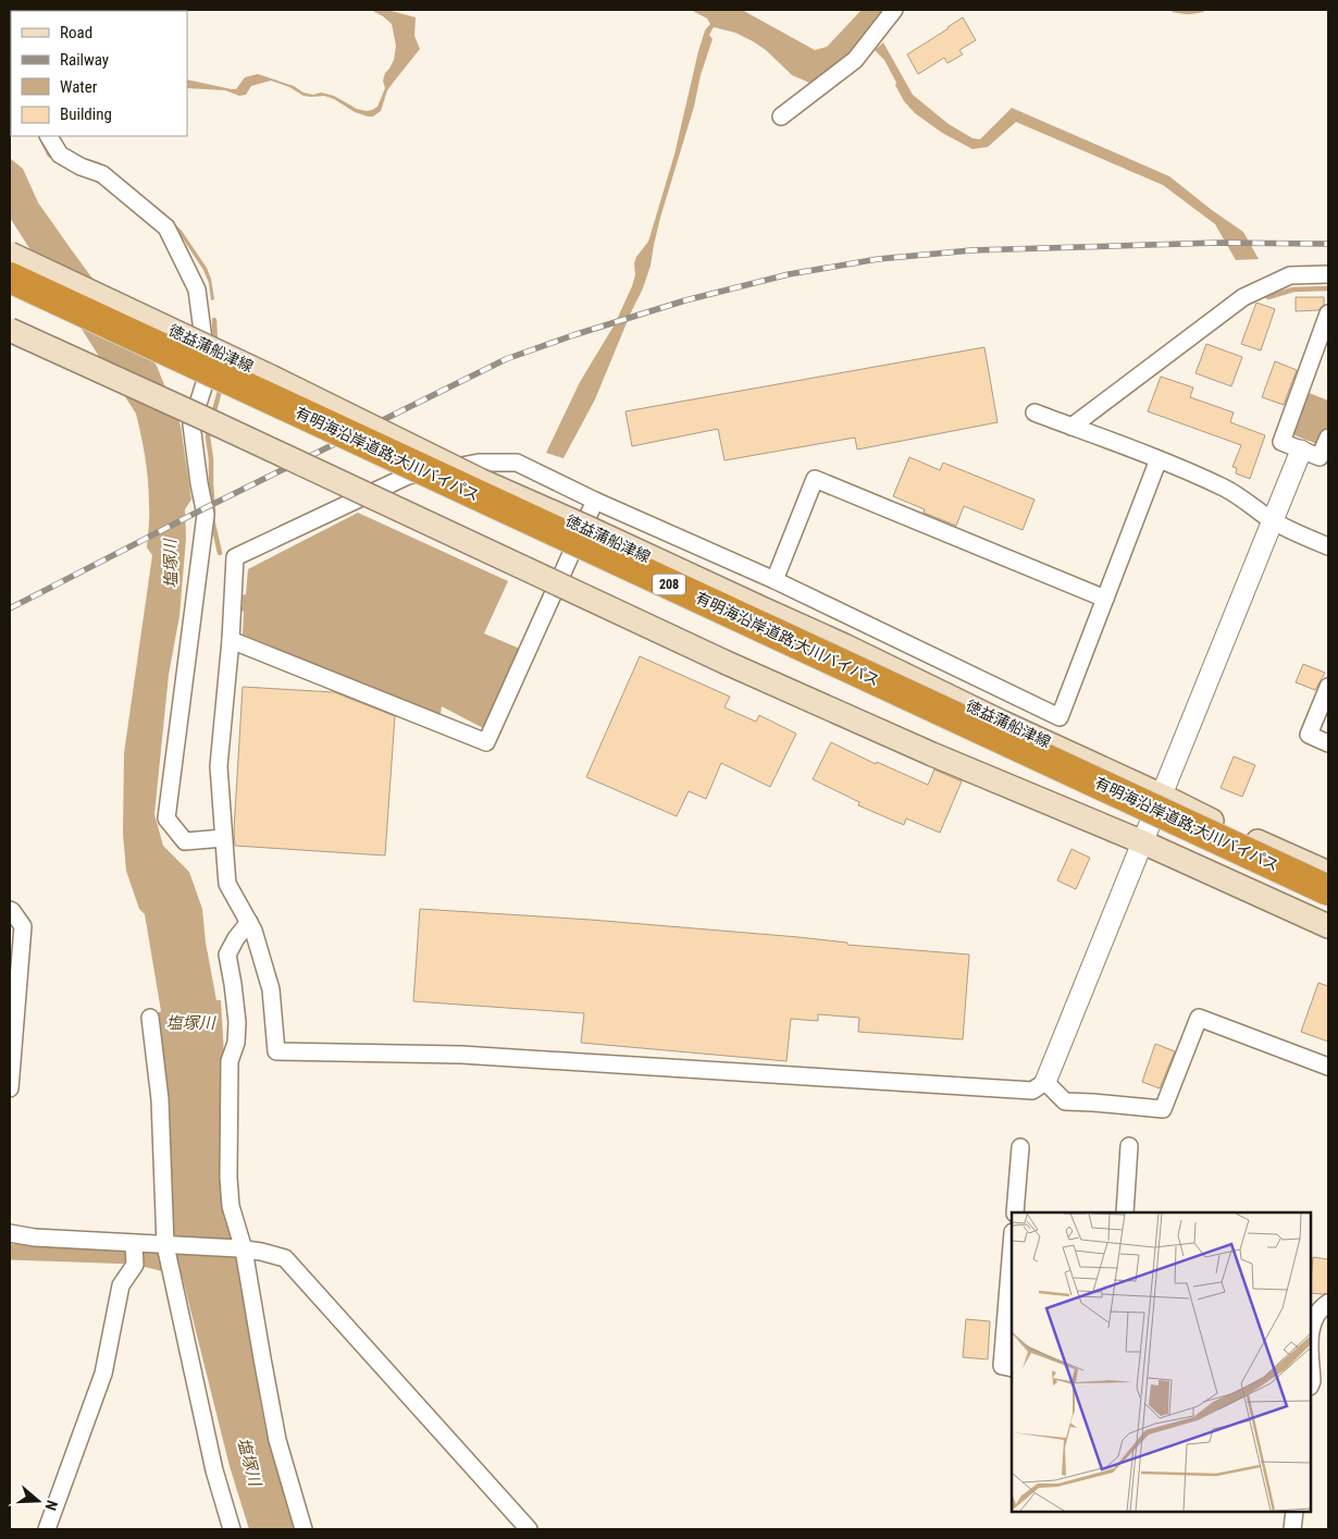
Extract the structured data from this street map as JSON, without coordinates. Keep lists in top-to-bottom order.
{
  "streets": {
    "highway": ["有明海沿岸道路;大川バイパス", "208"],
    "main road": ["徳益蒲船津線"]
  },
  "water": ["塩塚川"],
  "legend": [
    "Road",
    "Railway",
    "Water",
    "Building"
  ],
  "north": "right"
}
